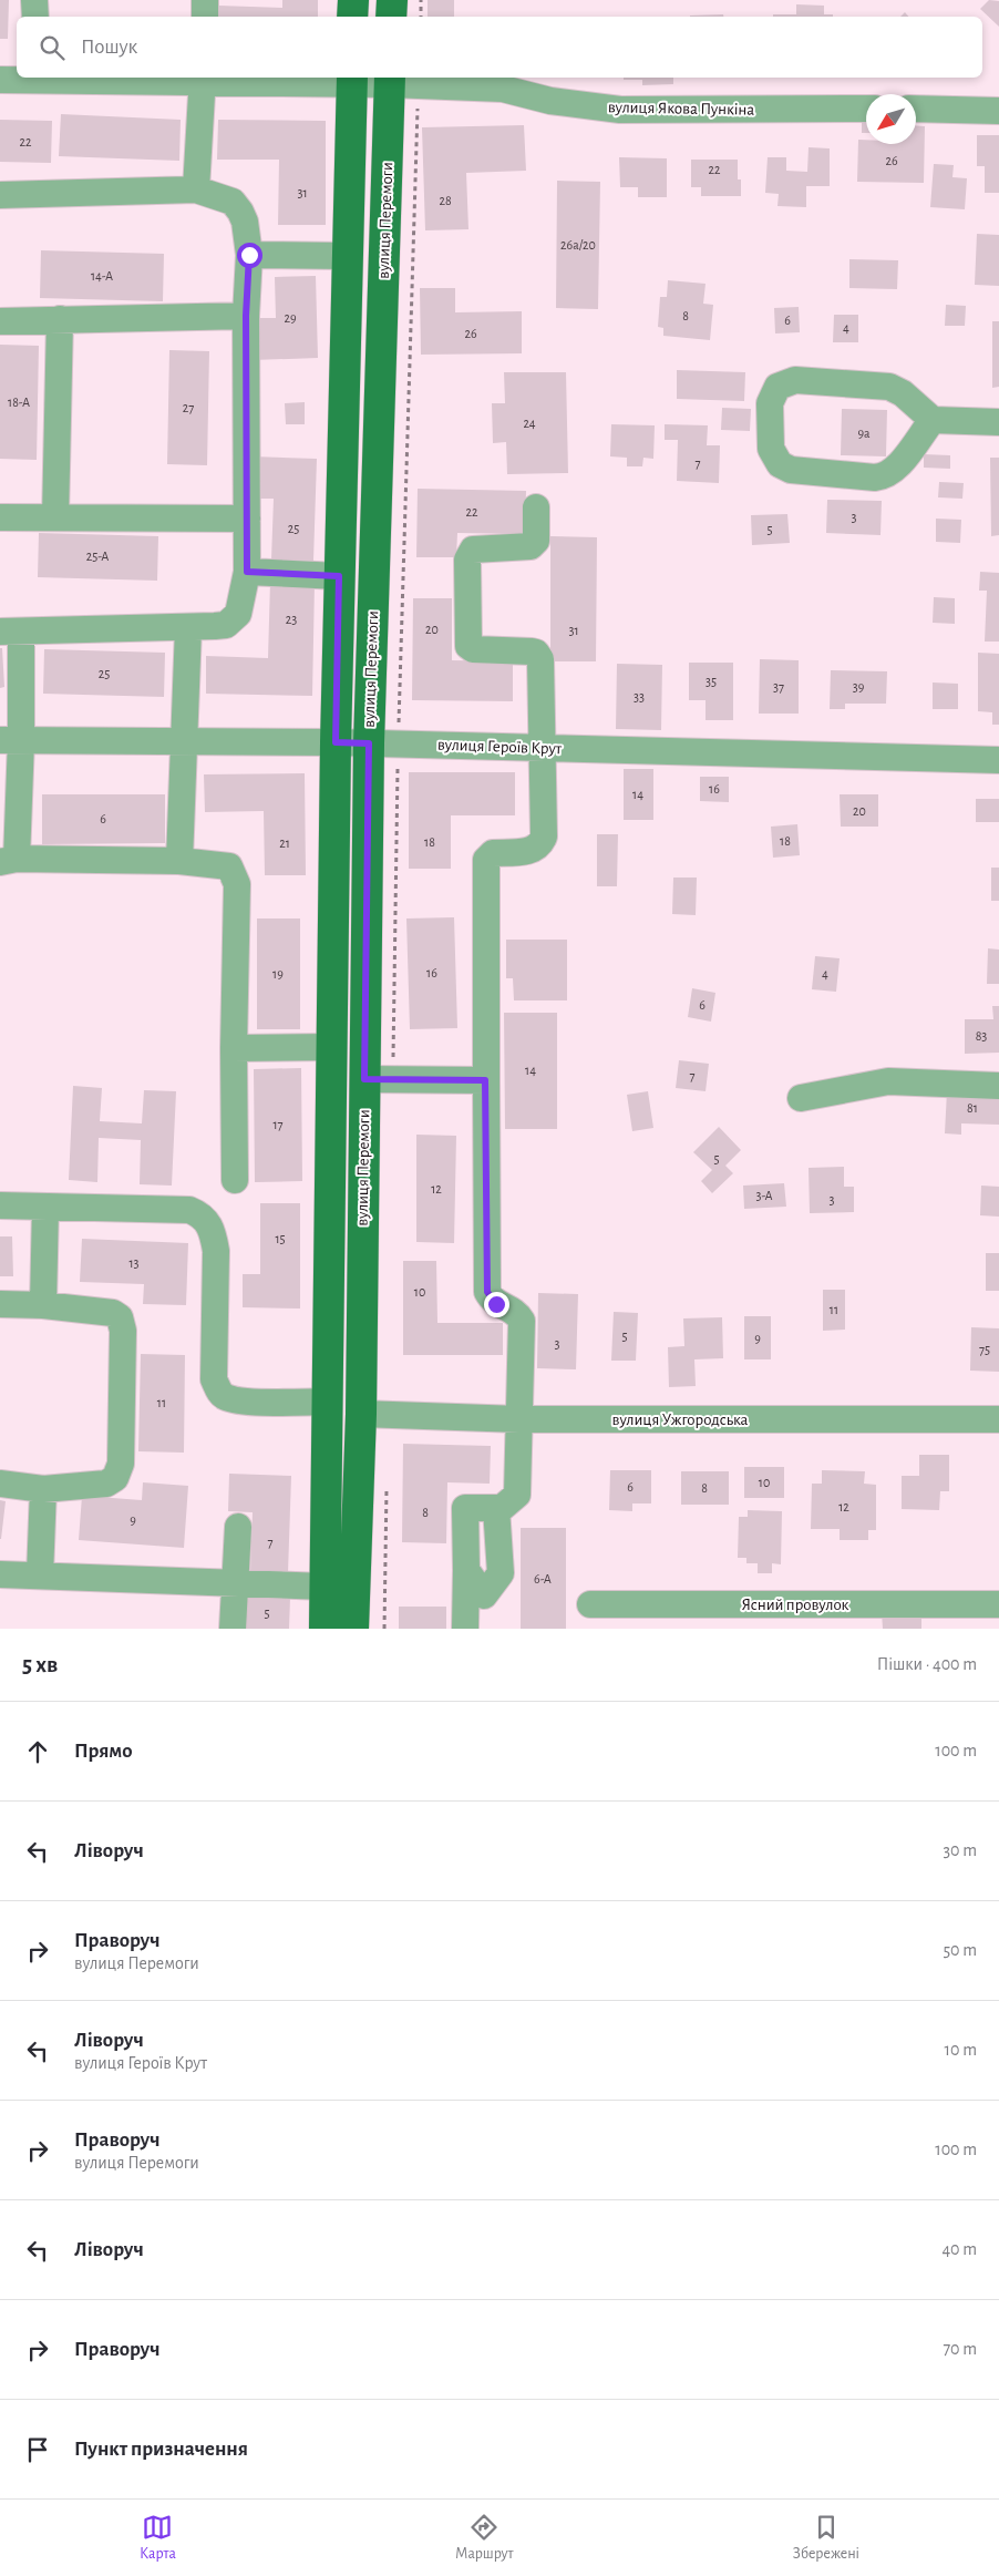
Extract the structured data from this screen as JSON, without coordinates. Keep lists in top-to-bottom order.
{
  "streets": {
    "main road": ["вулиця Перемоги"],
    "street": [
      "вулиця Якова Пункіна",
      "вулиця Героїв Крут",
      "вулиця Ужгородська",
      "Ясний провулок"
    ]
  },
  "crossings": [
    ["вулиця Якова Пункіна", "вулиця Перемоги"],
    ["вулиця Перемоги", "вулиця Героїв Крут"],
    ["вулиця Перемоги", "вулиця Ужгородська"]
  ],
  "house_numbers": [
    "22",
    "26",
    "22",
    "31",
    "28",
    "26а/20",
    "14-А",
    "8",
    "29",
    "6",
    "4",
    "26",
    "18-А",
    "27",
    "24",
    "9а",
    "7",
    "22",
    "3",
    "25",
    "5",
    "25-А",
    "23",
    "20",
    "31",
    "25",
    "35",
    "37",
    "39",
    "33",
    "16",
    "14",
    "20",
    "6",
    "18",
    "18",
    "21",
    "16",
    "19",
    "4",
    "6",
    "83",
    "14",
    "7",
    "81",
    "17",
    "5",
    "12",
    "3-А",
    "3",
    "15",
    "13",
    "10",
    "11",
    "5",
    "9",
    "3",
    "75",
    "11",
    "10",
    "6",
    "8",
    "12",
    "8",
    "9",
    "7",
    "6-А",
    "5"
  ],
  "north": "bottom left",
  "page": {
    "search": "Пошук",
    "heading": ["5 хв", "Пішки · 400 m"],
    "list": [
      ["Прямо", "100 m"],
      ["Ліворуч", "30 m"],
      ["Праворуч", "вулиця Перемоги", "50 m"],
      ["Ліворуч", "вулиця Героїв Крут", "10 m"],
      ["Праворуч", "вулиця Перемоги", "100 m"],
      ["Ліворуч", "40 m"],
      ["Праворуч", "70 m"],
      "Пункт призначення"
    ],
    "nav": ["Карта", "Маршрут", "Збережені"]
  }
}
